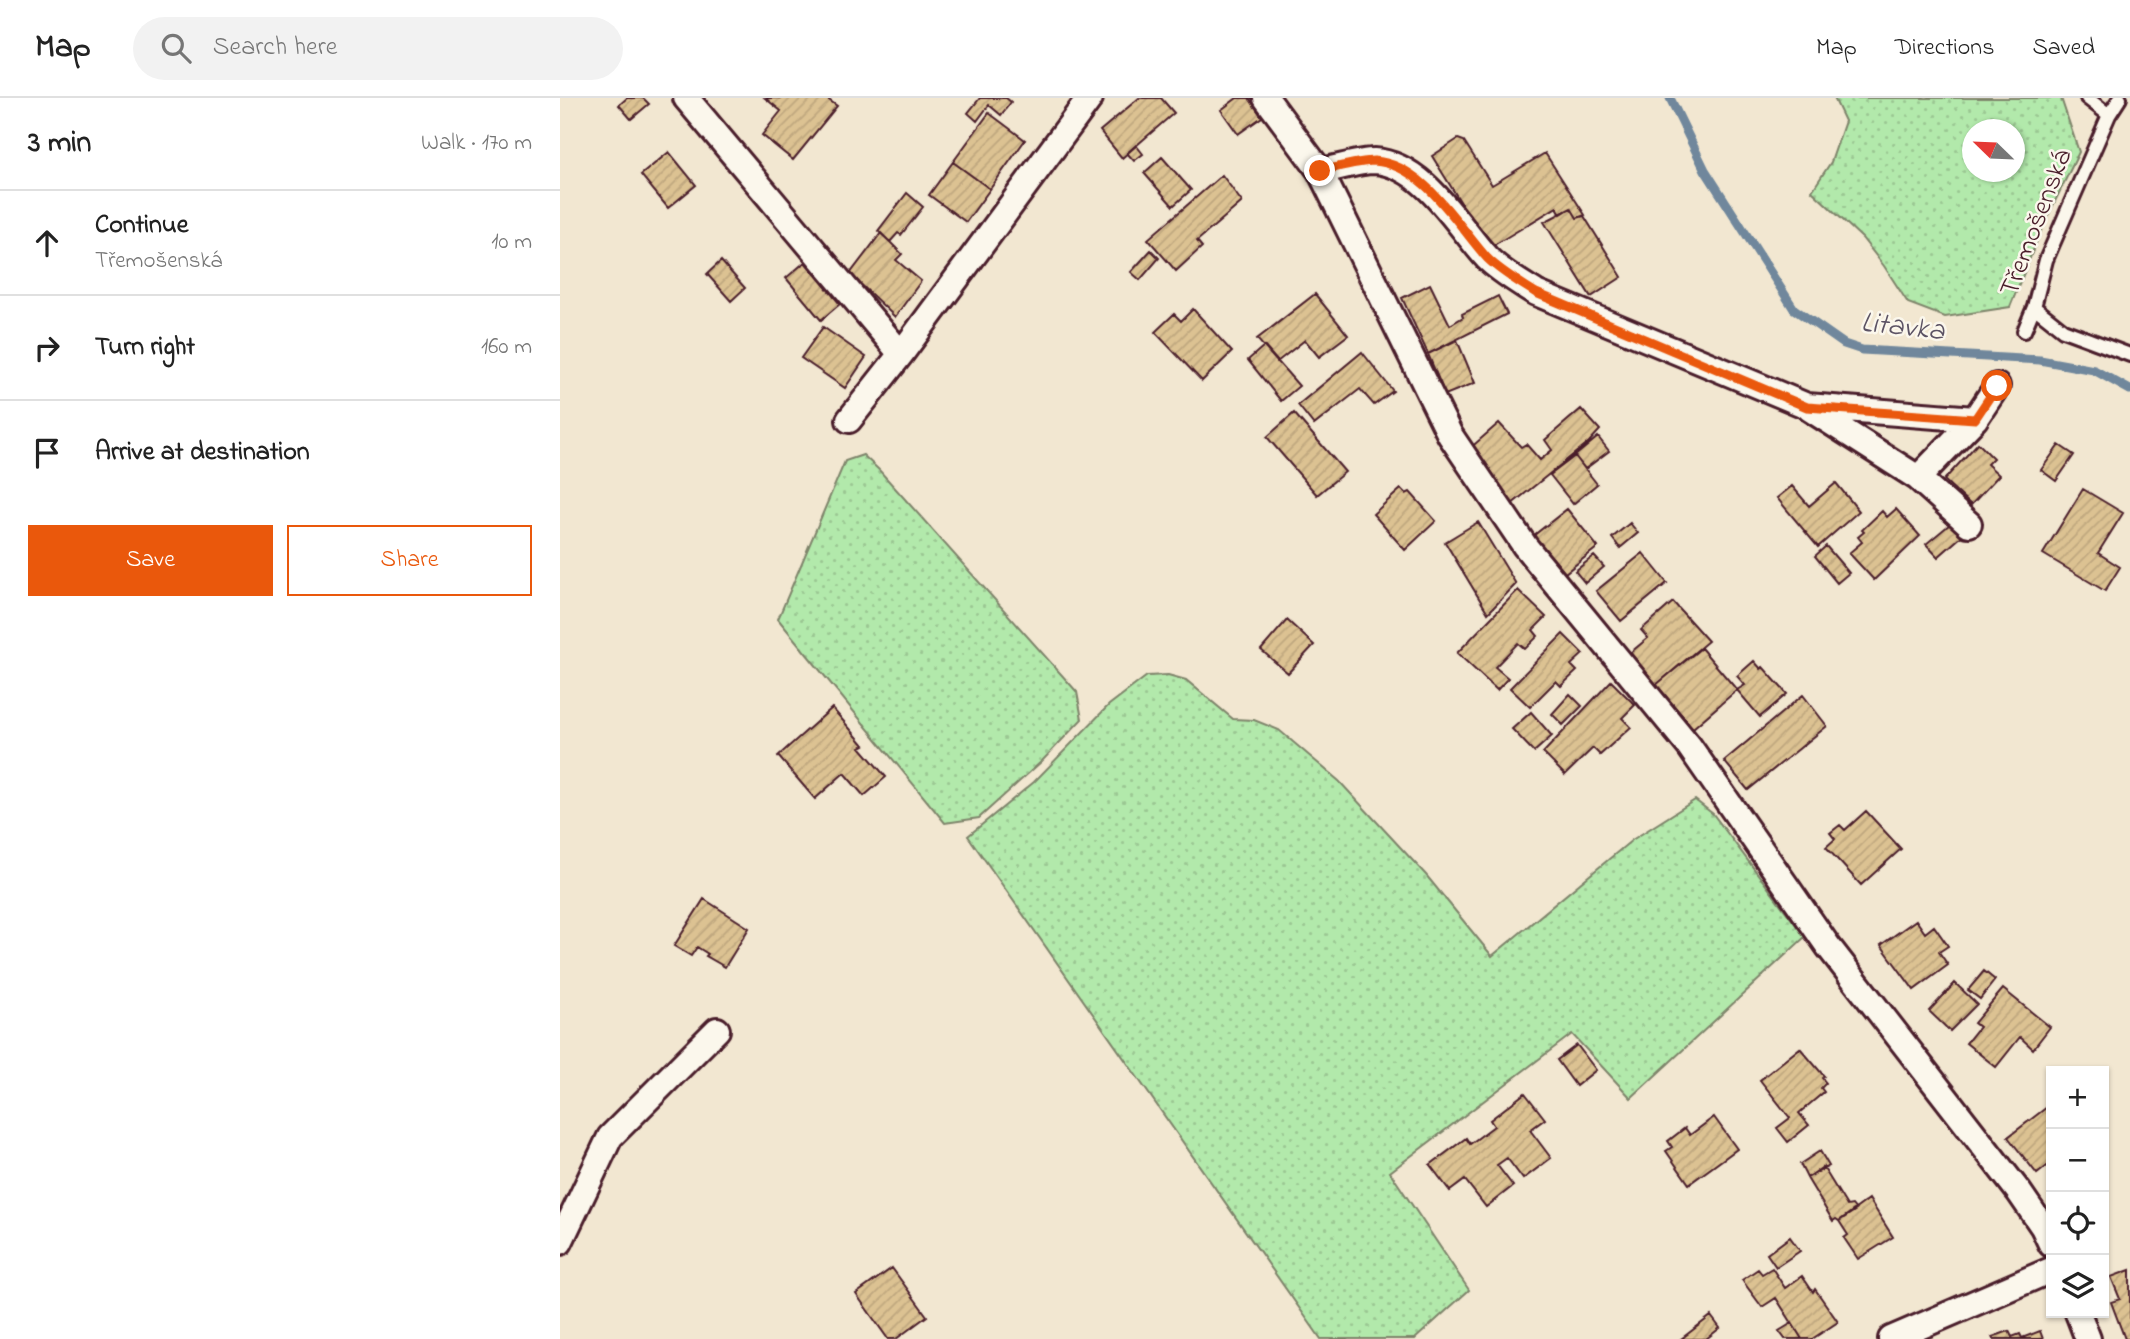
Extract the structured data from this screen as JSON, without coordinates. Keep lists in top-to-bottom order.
{
  "streets": {
    "lane": ["Třemošenská"]
  },
  "water": ["Litavka"],
  "north": "top left",
  "page": {
    "header": "Map",
    "search": "Search here",
    "nav": ["Map", "Directions", "Saved"],
    "heading": ["3 min", "Walk · 170 m"],
    "list": [
      ["Continue", "Třemošenská", "10 m"],
      ["Turn right", "160 m"],
      "Arrive at destination"
    ],
    "buttons": ["Save", "Share"],
    "map_buttons": ["+", "−"]
  }
}
